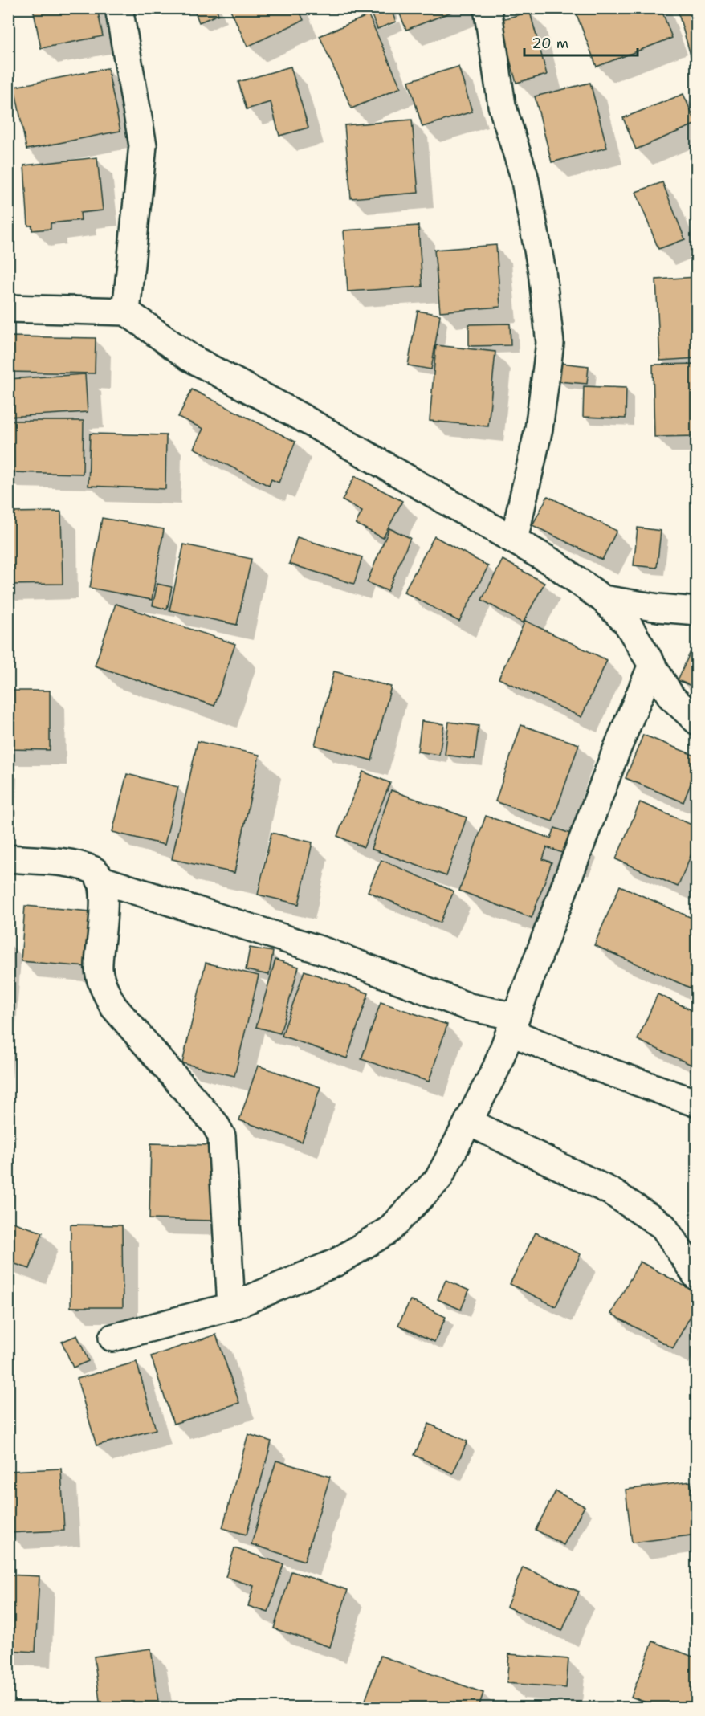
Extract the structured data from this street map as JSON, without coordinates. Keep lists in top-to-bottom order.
{
  "scale_bar": "20 m"
}
